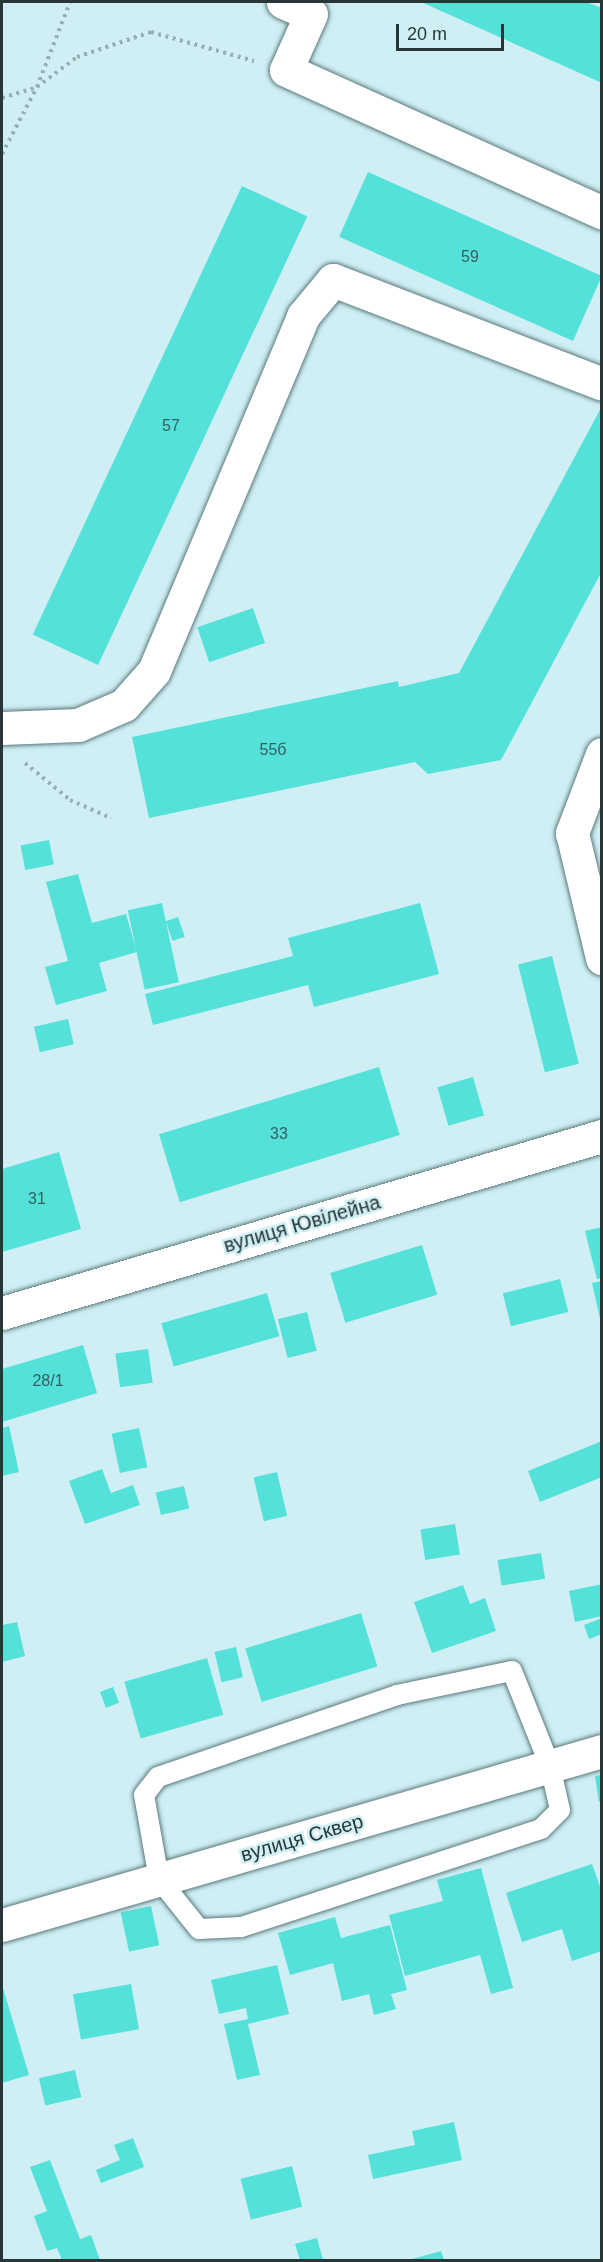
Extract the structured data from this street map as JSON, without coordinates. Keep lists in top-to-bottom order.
{
  "streets": {
    "street": ["вулиця Ювілейна", "вулиця Сквер"]
  },
  "house_numbers": [
    "59",
    "57",
    "55б",
    "33",
    "31",
    "28/1"
  ],
  "scale_bar": "20 m"
}
